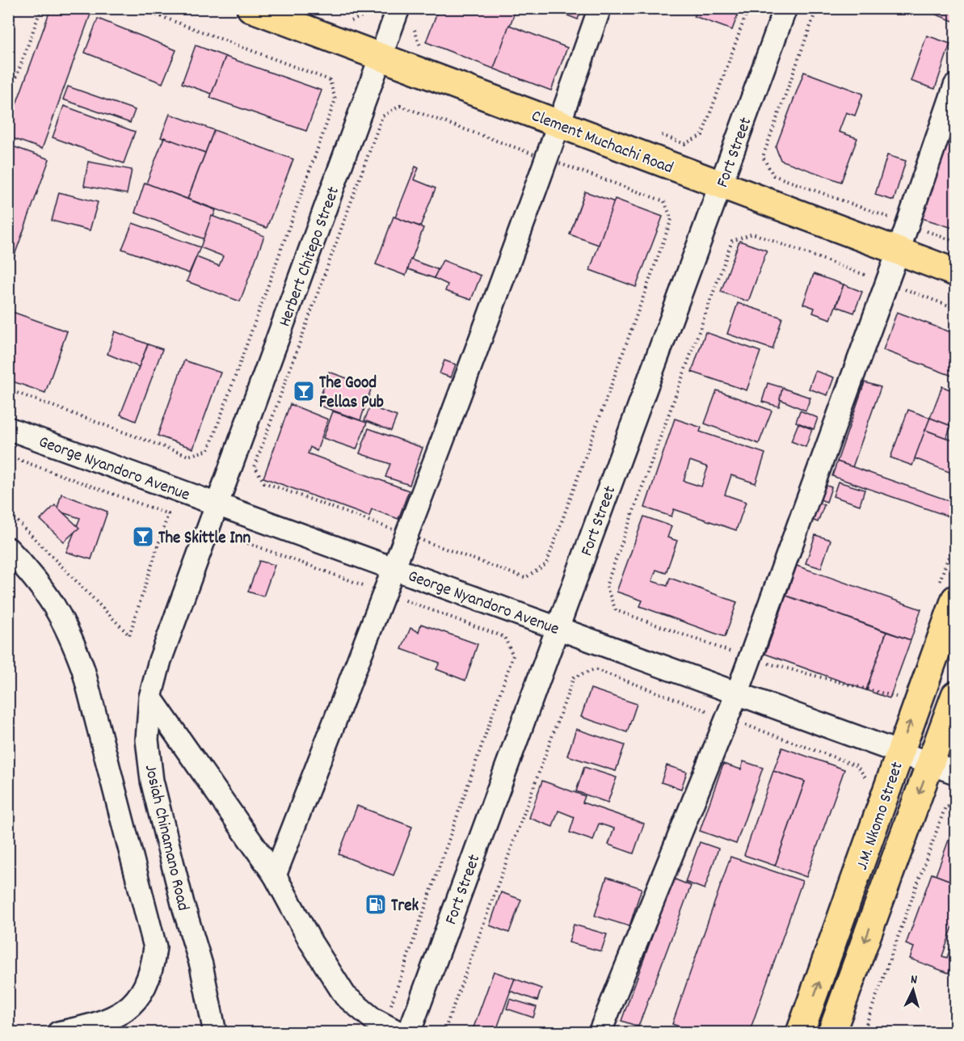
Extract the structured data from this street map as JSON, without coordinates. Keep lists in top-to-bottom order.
{
  "streets": {
    "main road": ["Clement Muchachi Road", "J.M. Nkomo Street"],
    "street": [
      "Fort Street",
      "Herbert Chitepo Street",
      "George Nyandoro Avenue",
      "Josiah Chinamano Road"
    ]
  },
  "crossings": [
    ["Clement Muchachi Road", "Fort Street"],
    ["Clement Muchachi Road", "Herbert Chitepo Street"],
    ["Fort Street", "George Nyandoro Avenue"],
    ["Herbert Chitepo Street", "George Nyandoro Avenue"],
    ["Herbert Chitepo Street", "Josiah Chinamano Road"],
    ["George Nyandoro Avenue", "J.M. Nkomo Street"],
    ["George Nyandoro Avenue", "Josiah Chinamano Road"]
  ],
  "places": {
    "bar": ["The Good Fellas Pub", "The Skittle Inn"],
    "fuel station": ["Trek"]
  },
  "north": "top"
}
